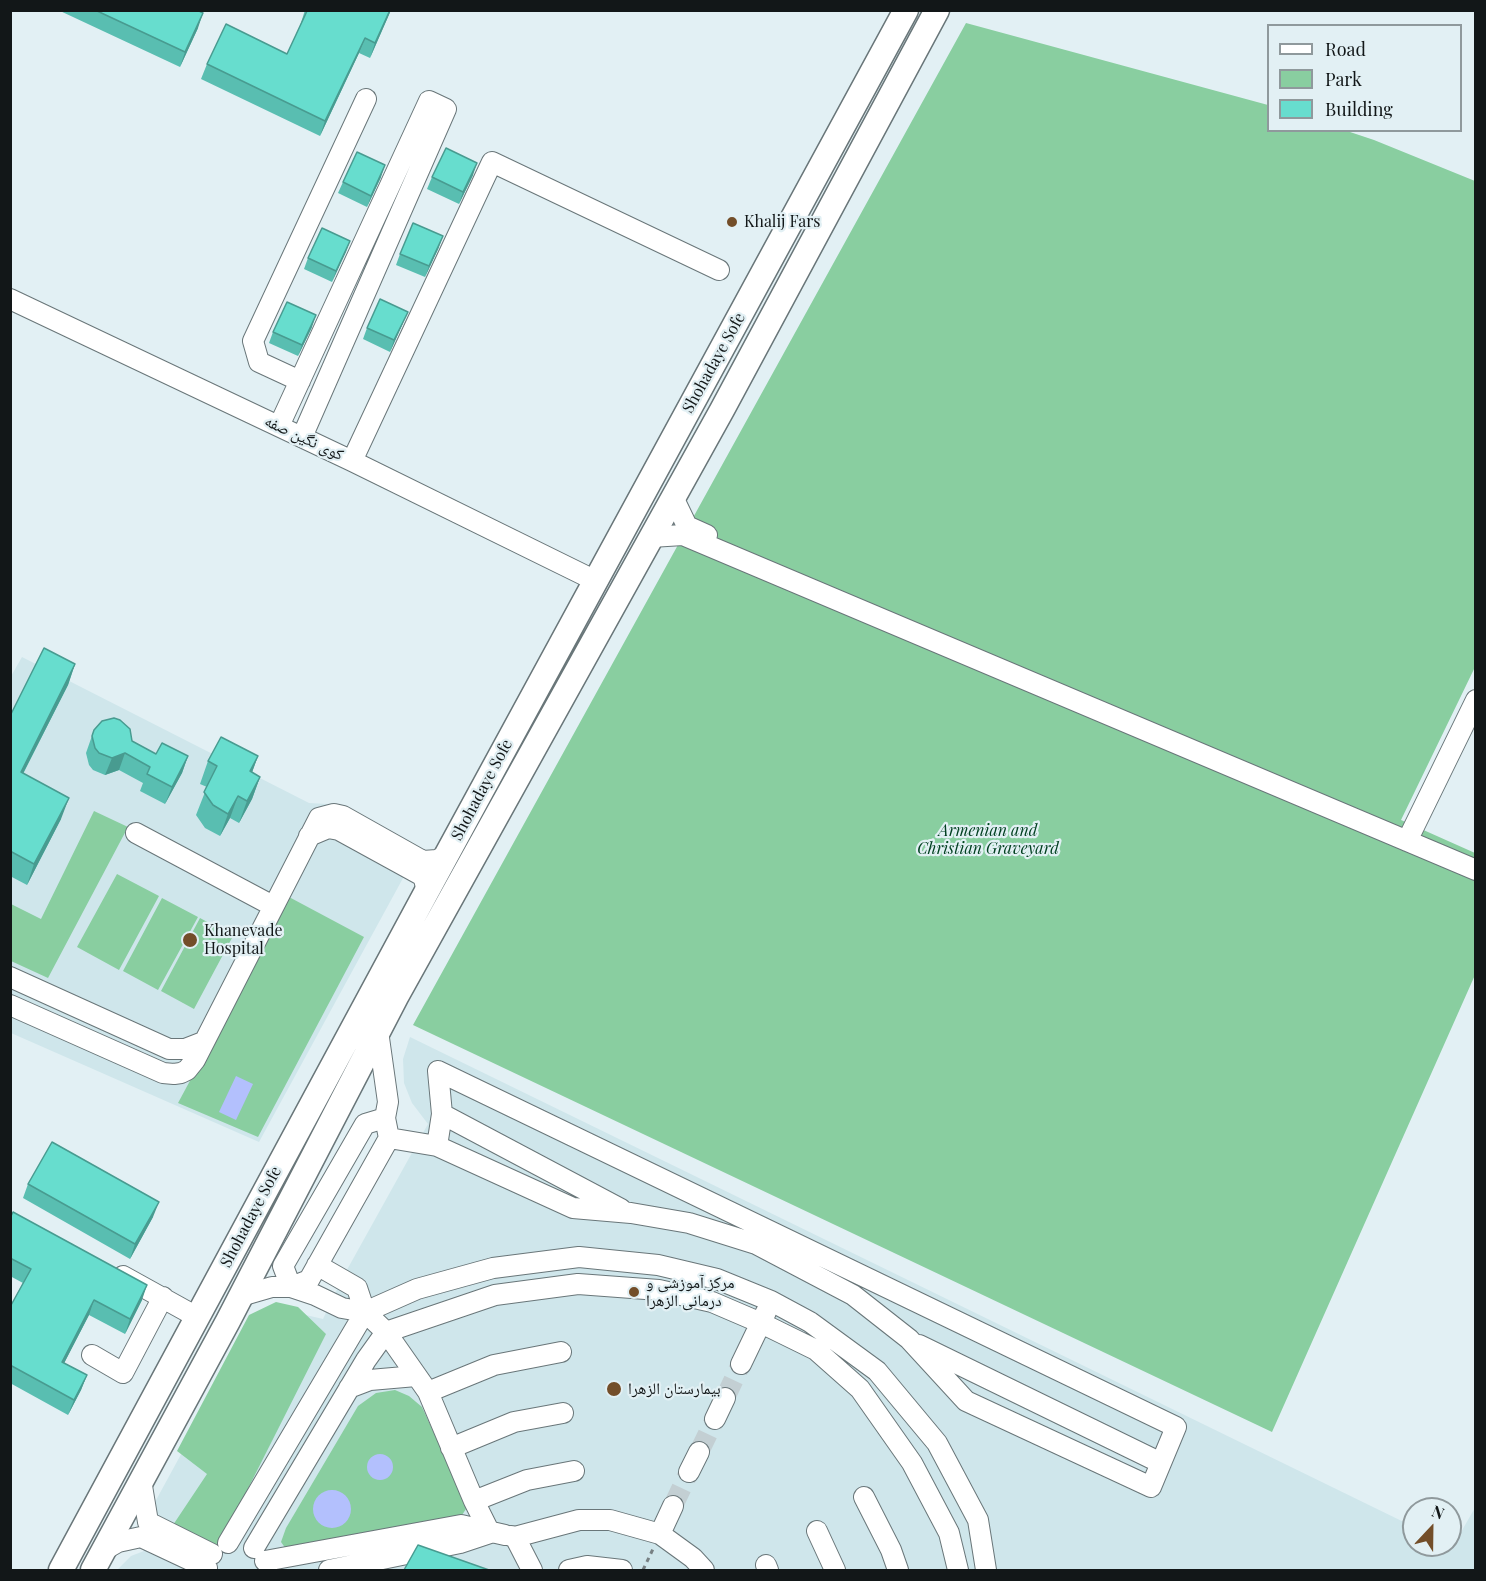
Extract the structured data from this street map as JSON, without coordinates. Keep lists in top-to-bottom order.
{
  "streets": {
    "main road": ["Shohadaye Sofe"],
    "lane": ["کوی نگین صفه"]
  },
  "crossings": [
    ["Shohadaye Sofe", "کوی نگین صفه"]
  ],
  "parks": ["Armenian and Christian Graveyard"],
  "places": [
    "Khalij Fars",
    "Khanevade Hospital",
    "مرکز آموزشی و درمانی الزهرا",
    "بیمارستان الزهرا"
  ],
  "legend": ["Road", "Park", "Building"],
  "north": "top"
}
